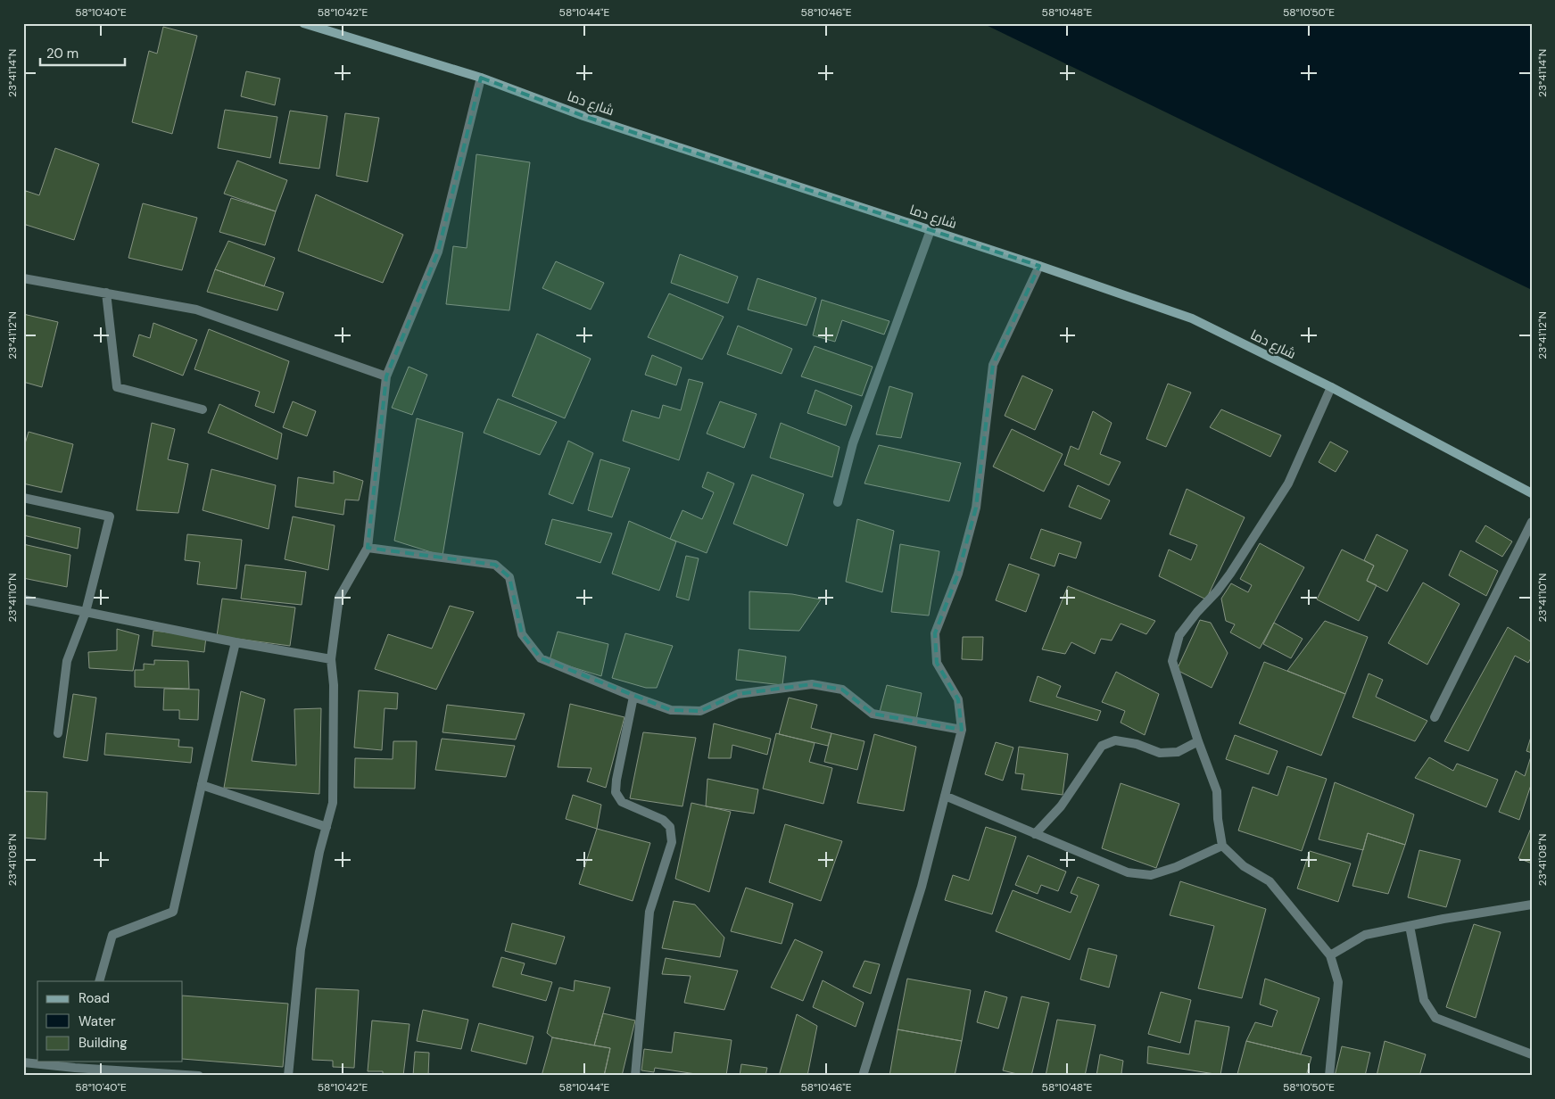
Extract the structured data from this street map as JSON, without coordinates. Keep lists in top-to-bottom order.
{
  "streets": {
    "main road": ["شارع دما"]
  },
  "legend": ["Road", "Water", "Building"],
  "scale_bar": "20 m",
  "coordinates": [
    "58°10'40\"E",
    "58°10'42\"E",
    "58°10'44\"E",
    "58°10'46\"E",
    "58°10'48\"E",
    "58°10'50\"E",
    "23°41'14\"N",
    "23°41'12\"N",
    "23°41'10\"N",
    "23°41'08\"N"
  ]
}
